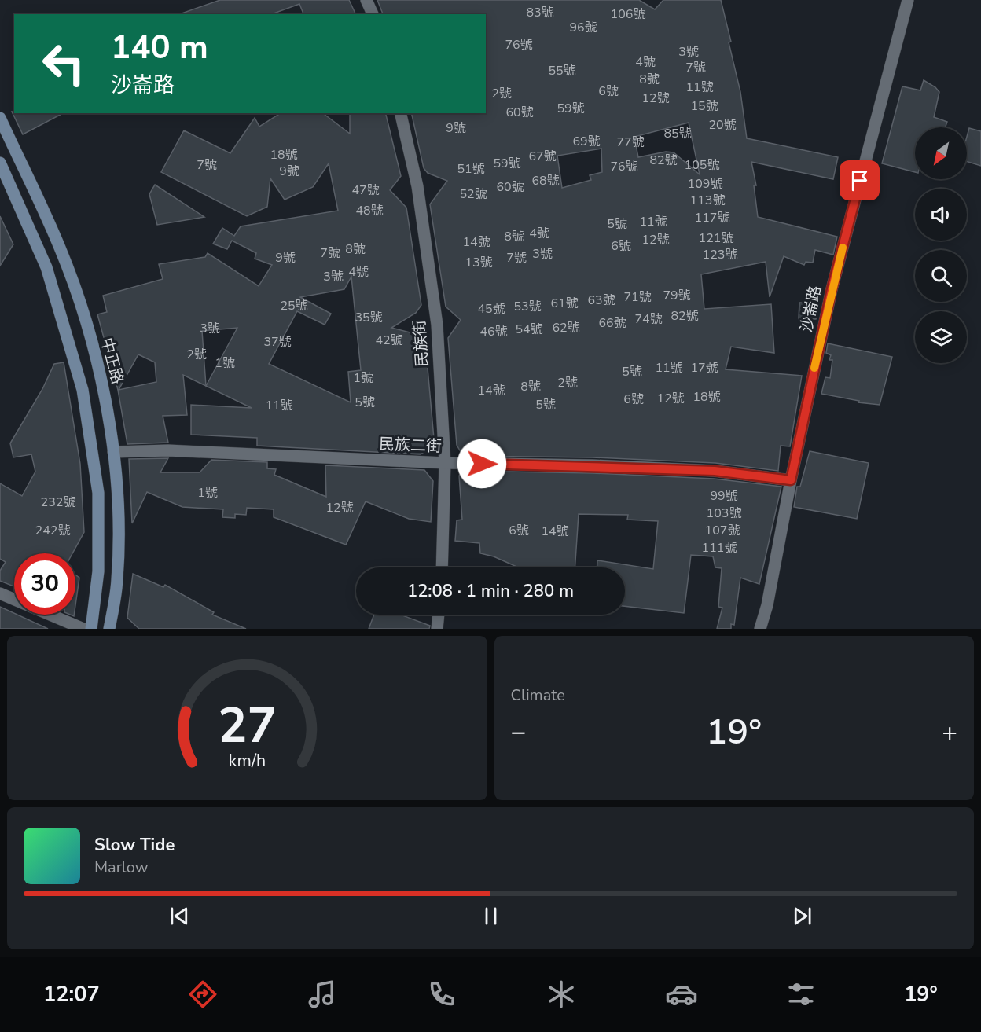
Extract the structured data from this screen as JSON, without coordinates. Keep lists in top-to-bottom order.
{
  "streets": {
    "main road": ["中正路"],
    "street": ["沙崙路", "民族街", "民族二街"]
  },
  "crossings": [
    ["沙崙路", "民族二街"],
    ["民族街", "民族二街"],
    ["中正路", "民族二街"]
  ],
  "house_numbers": [
    "83號",
    "106號",
    "96號",
    "76號",
    "3號",
    "4號",
    "7號",
    "55號",
    "8號",
    "11號",
    "6號",
    "2號",
    "12號",
    "15號",
    "59號",
    "60號",
    "20號",
    "9號",
    "85號",
    "69號",
    "77號",
    "18號",
    "67號",
    "82號",
    "59號",
    "7號",
    "105號",
    "76號",
    "51號",
    "9號",
    "68號",
    "109號",
    "60號",
    "47號",
    "52號",
    "113號",
    "48號",
    "117號",
    "11號",
    "5號",
    "4號",
    "8號",
    "121號",
    "12號",
    "14號",
    "6號",
    "8號",
    "7號",
    "3號",
    "123號",
    "9號",
    "7號",
    "13號",
    "4號",
    "3號",
    "79號",
    "71號",
    "63號",
    "61號",
    "25號",
    "53號",
    "45號",
    "82號",
    "35號",
    "74號",
    "66號",
    "62號",
    "3號",
    "54號",
    "46號",
    "42號",
    "37號",
    "2號",
    "1號",
    "11號",
    "17號",
    "5號",
    "1號",
    "2號",
    "8號",
    "14號",
    "18號",
    "12號",
    "6號",
    "5號",
    "5號",
    "11號",
    "1號",
    "99號",
    "232號",
    "12號",
    "103號",
    "242號",
    "6號",
    "107號",
    "14號",
    "111號"
  ],
  "north": "bottom left",
  "page": {
    "turn": ["140 m", "沙崙路"],
    "limit": "30",
    "trip": "12:08 · 1 min · 280 m",
    "tile": "Climate",
    "heat": ["−", "19°", "+"],
    "song": ["Slow Tide", "Marlow"],
    "tabs": ["12:07", "19°"],
    "gauge": ["27", "km/h"]
  }
}
